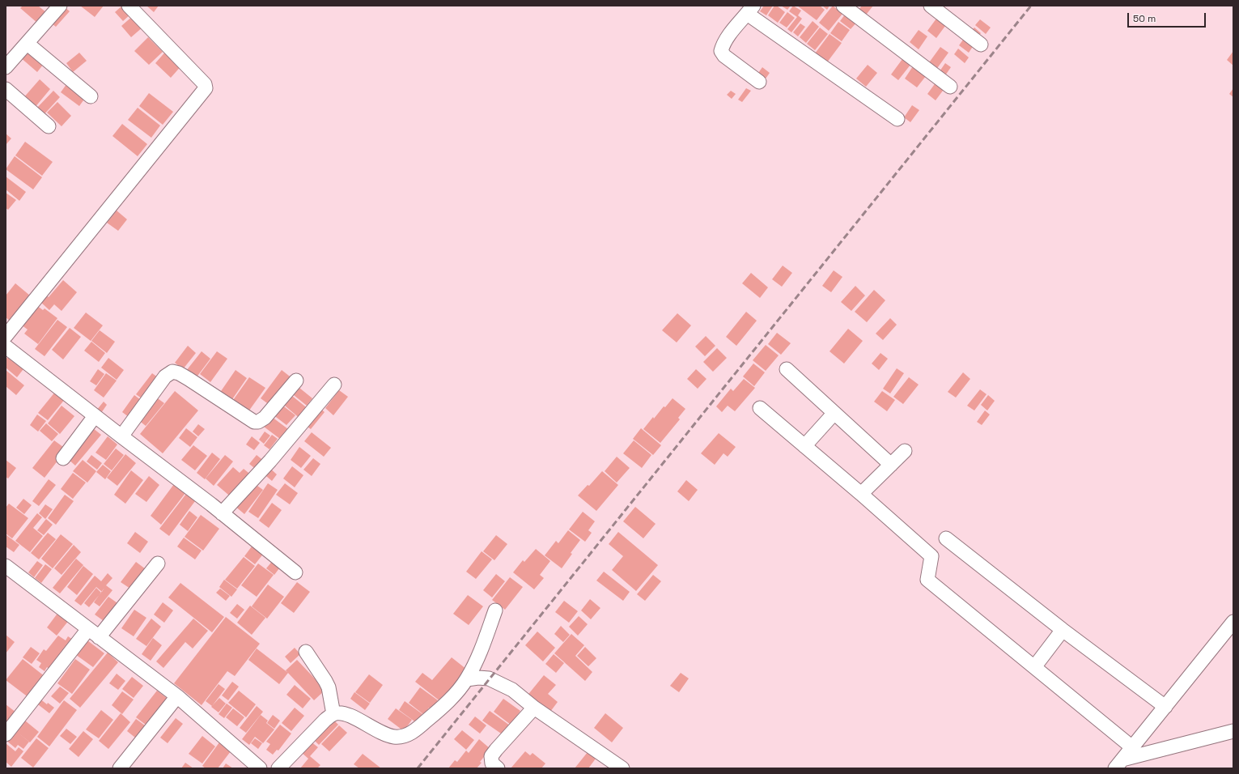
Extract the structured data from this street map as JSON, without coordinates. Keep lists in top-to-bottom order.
{
  "scale_bar": "50 m"
}
